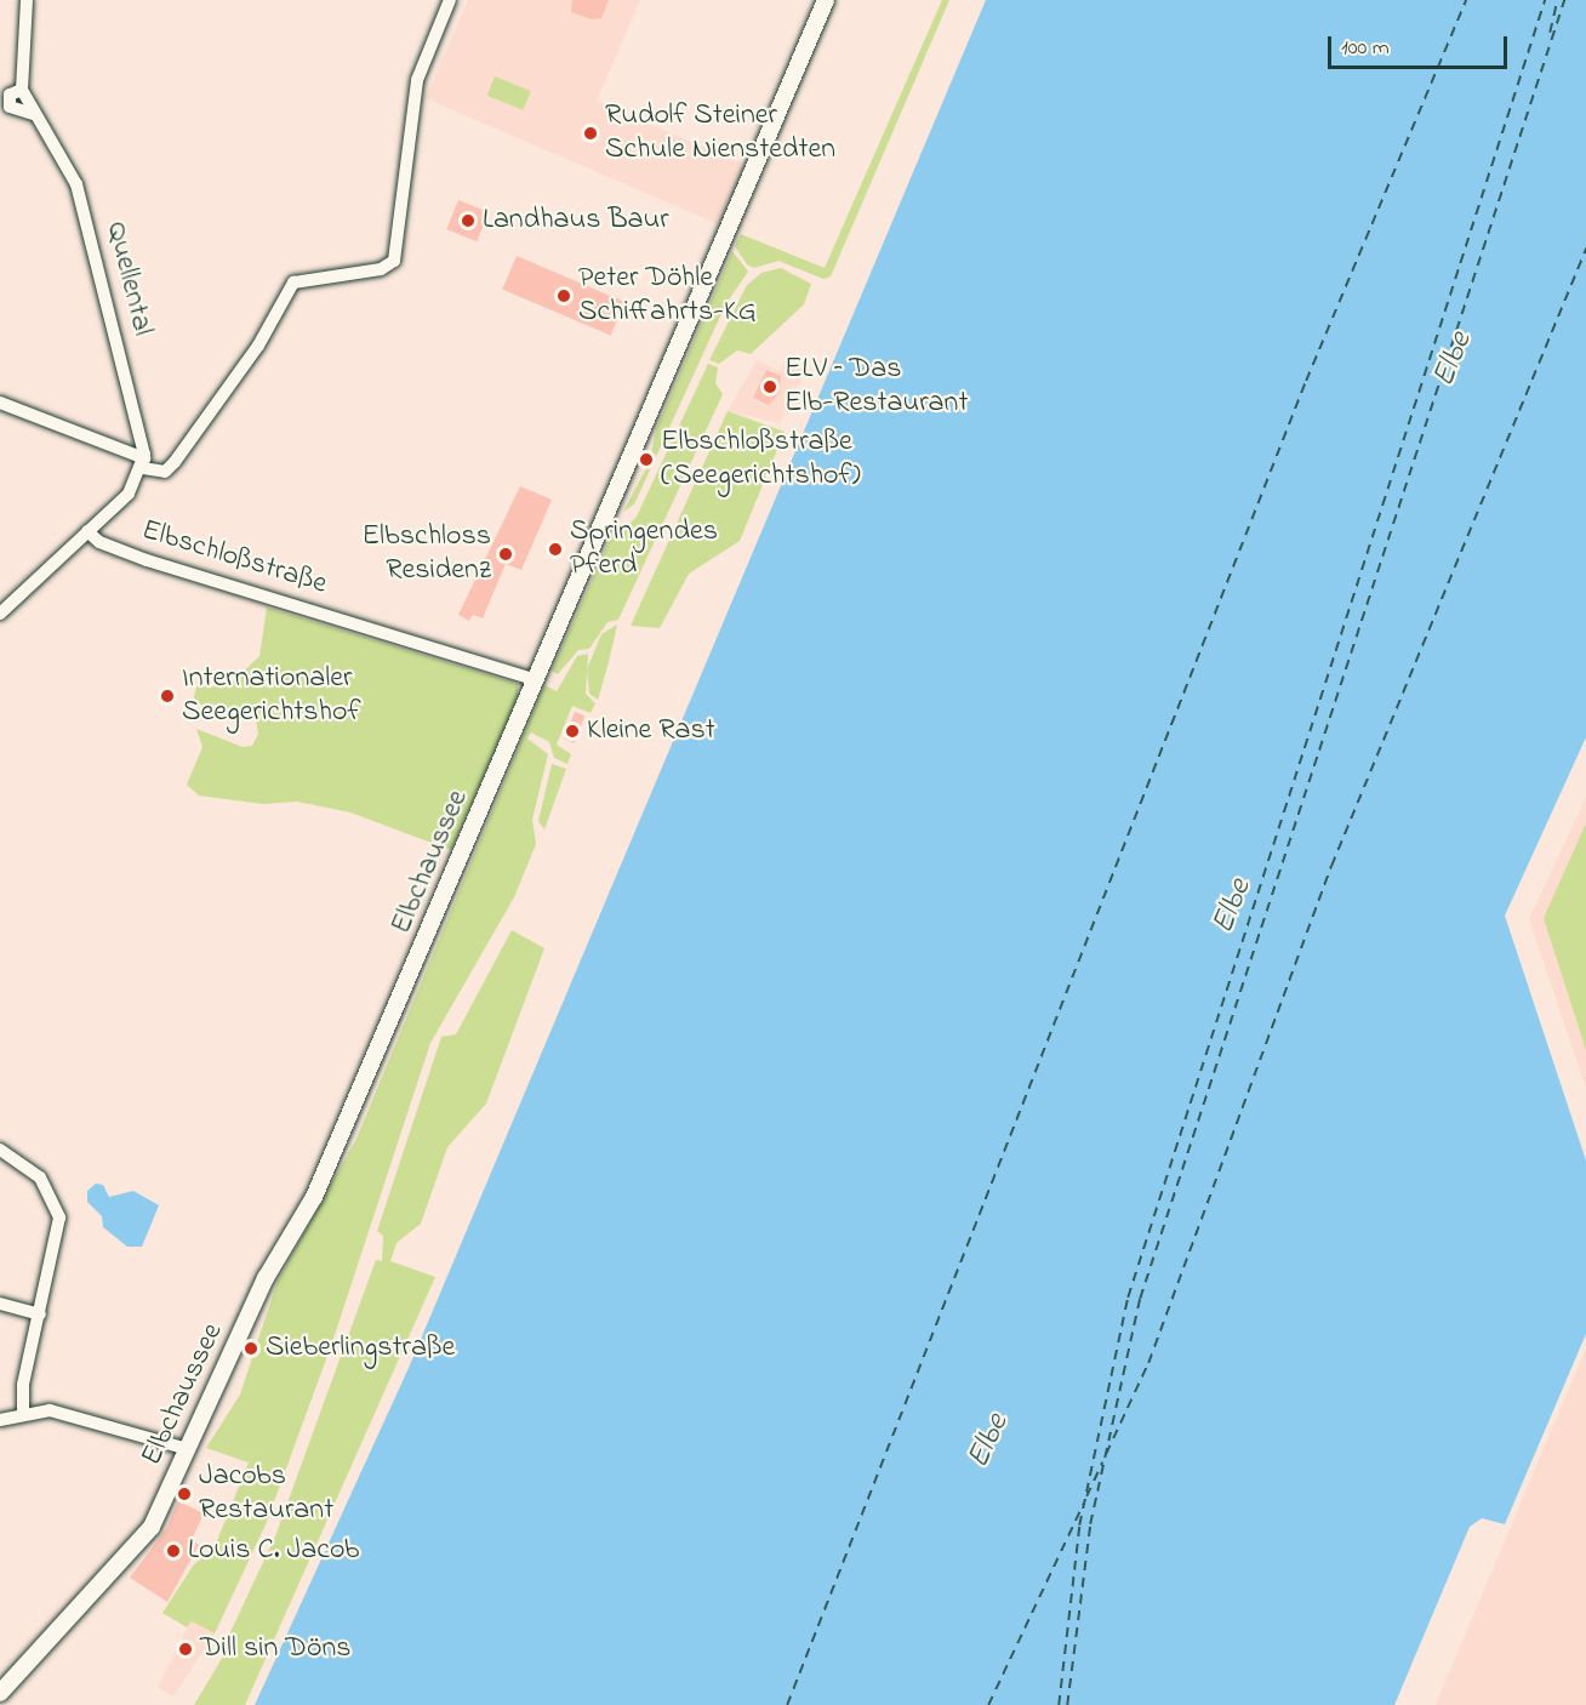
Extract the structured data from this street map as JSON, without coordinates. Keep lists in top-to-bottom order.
{
  "streets": {
    "main road": ["Elbchaussee"],
    "street": ["Quellental", "Elbschloßstraße"]
  },
  "crossings": [
    ["Elbschloßstraße", "Elbchaussee"]
  ],
  "water": ["Elbe"],
  "places": [
    "Rudolf Steiner Schule Nienstedten",
    "Landhaus Baur",
    "Peter Döhle Schiffahrts-KG",
    "ELV – Das Elb-Restaurant",
    "Elbschloßstraße (Seegerichtshof)",
    "Springendes Pferd",
    "Elbschloss Residenz",
    "Internationaler Seegerichtshof",
    "Kleine Rast",
    "Sieberlingstraße",
    "Jacobs Restaurant",
    "Louis C. Jacob",
    "Dill sin Döns"
  ],
  "scale_bar": "100 m"
}
